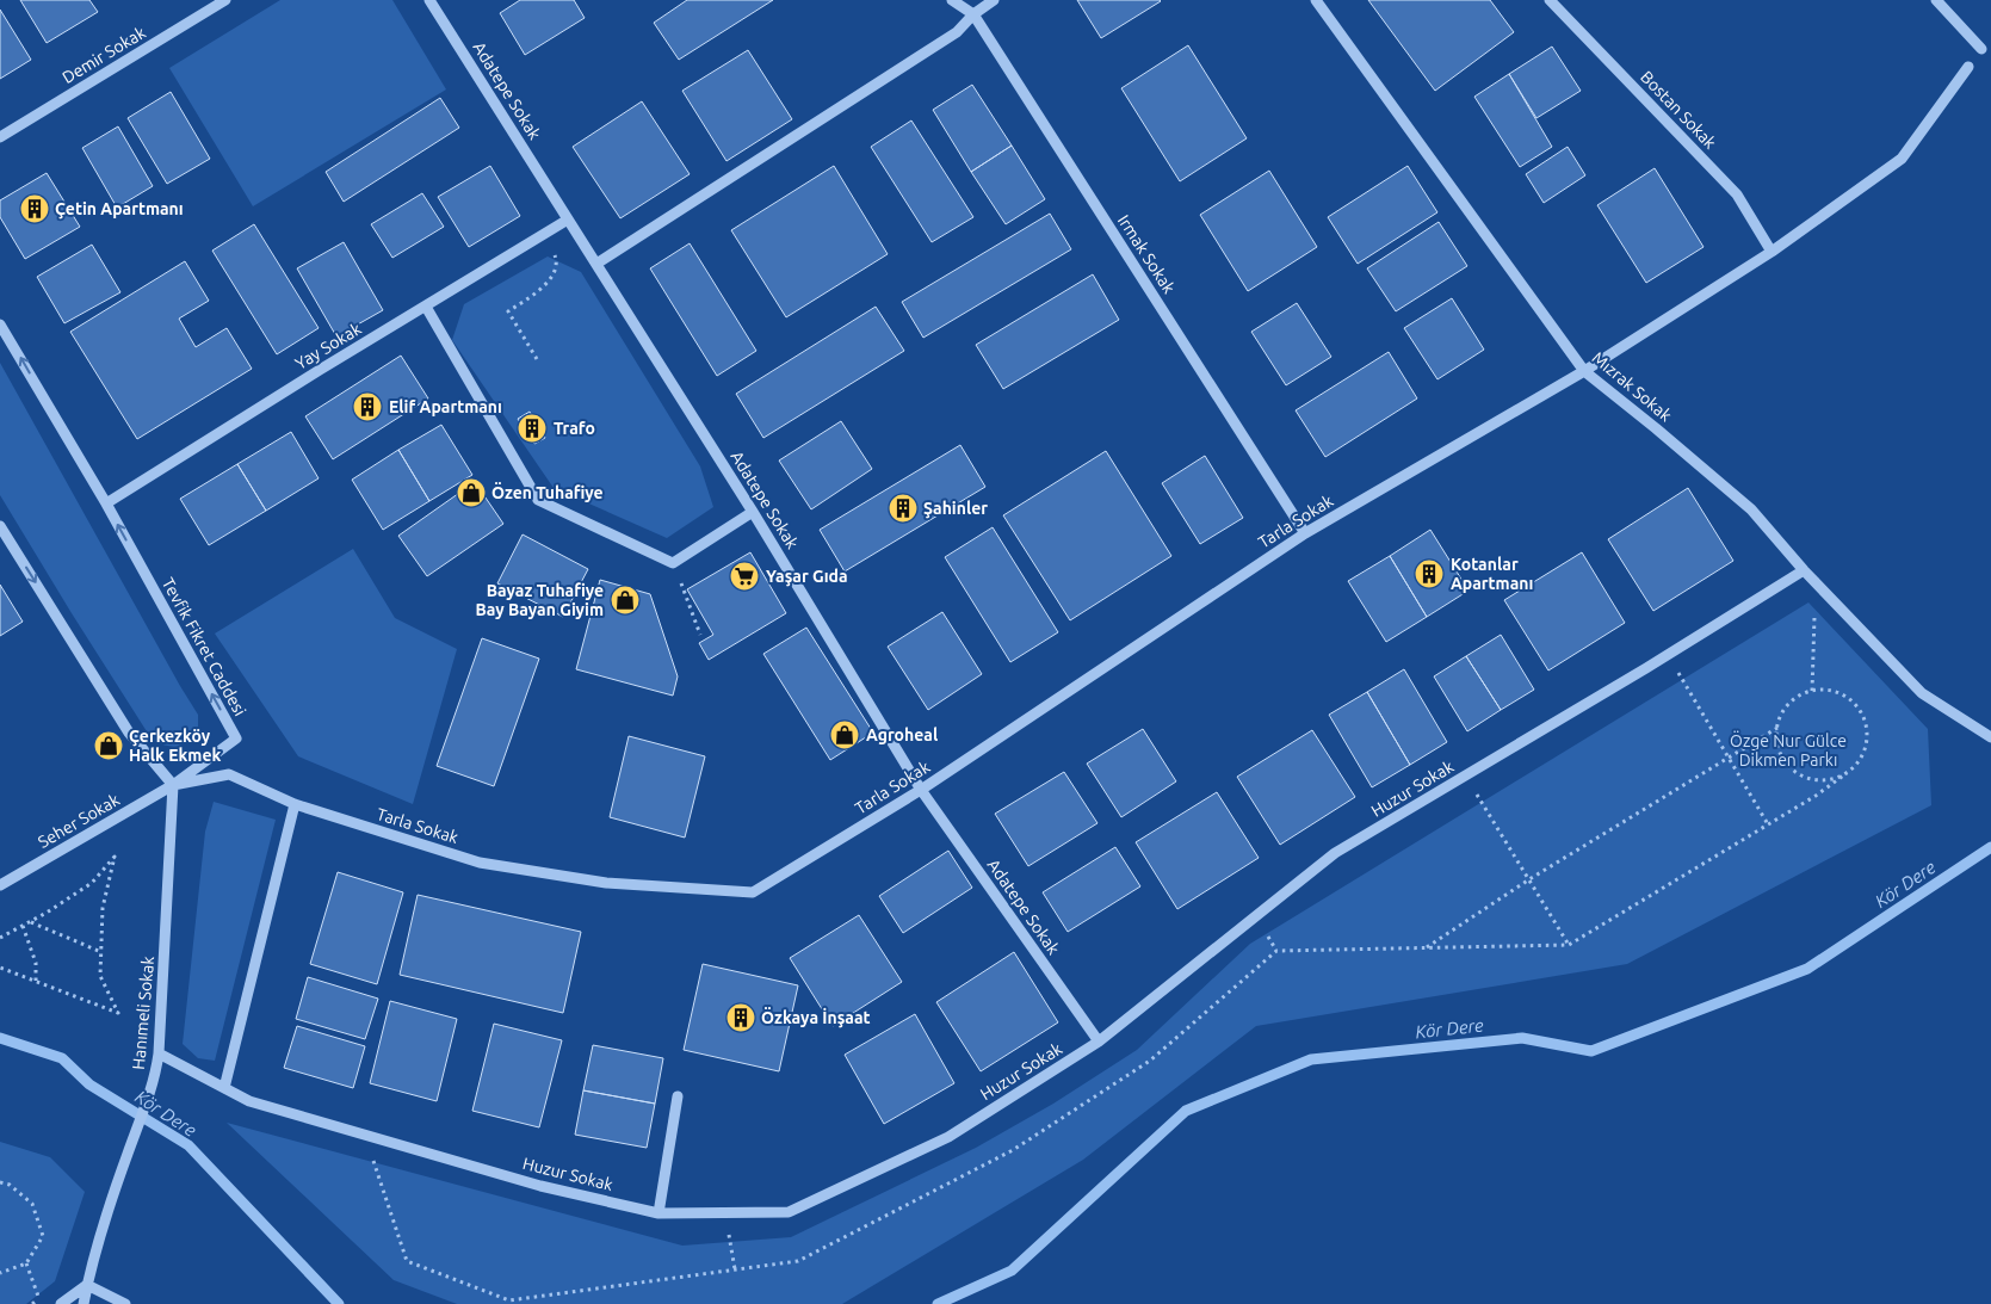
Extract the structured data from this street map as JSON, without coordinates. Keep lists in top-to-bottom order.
{
  "streets": {
    "street": [
      "Demir Sokak",
      "Adatepe Sokak",
      "Bostan Sokak",
      "Irmak Sokak",
      "Yay Sokak",
      "Mızrak Sokak",
      "Tarla Sokak",
      "Tevfik Fikret Caddesi",
      "Huzur Sokak",
      "Seher Sokak",
      "Hanımeli Sokak"
    ]
  },
  "crossings": [
    ["Adatepe Sokak", "Yay Sokak"],
    ["Adatepe Sokak", "Tarla Sokak"],
    ["Adatepe Sokak", "Huzur Sokak"],
    ["Bostan Sokak", "Tarla Sokak"],
    ["Irmak Sokak", "Tarla Sokak"],
    ["Yay Sokak", "Tevfik Fikret Caddesi"],
    ["Mızrak Sokak", "Tarla Sokak"],
    ["Mızrak Sokak", "Huzur Sokak"],
    ["Tarla Sokak", "Tevfik Fikret Caddesi"],
    ["Tarla Sokak", "Seher Sokak"],
    ["Tarla Sokak", "Hanımeli Sokak"],
    ["Tevfik Fikret Caddesi", "Seher Sokak"],
    ["Tevfik Fikret Caddesi", "Hanımeli Sokak"],
    ["Huzur Sokak", "Hanımeli Sokak"],
    ["Seher Sokak", "Hanımeli Sokak"]
  ],
  "one_way": ["Tevfik Fikret Caddesi"],
  "water": ["Kör Dere"],
  "parks": ["Özge Nur Gülce Dikmen Parkı"],
  "places": {
    "building": [
      "Çetin Apartmanı",
      "Elif Apartmanı",
      "Trafo",
      "Şahinler",
      "Kotanlar Apartmanı",
      "Özkaya İnşaat"
    ],
    "shop": [
      "Özen Tuhafiye",
      "Bayaz Tuhafiye Bay Bayan Giyim",
      "Agroheal",
      "Çerkezköy Halk Ekmek"
    ],
    "supermarket": ["Yaşar Gıda"]
  }
}
